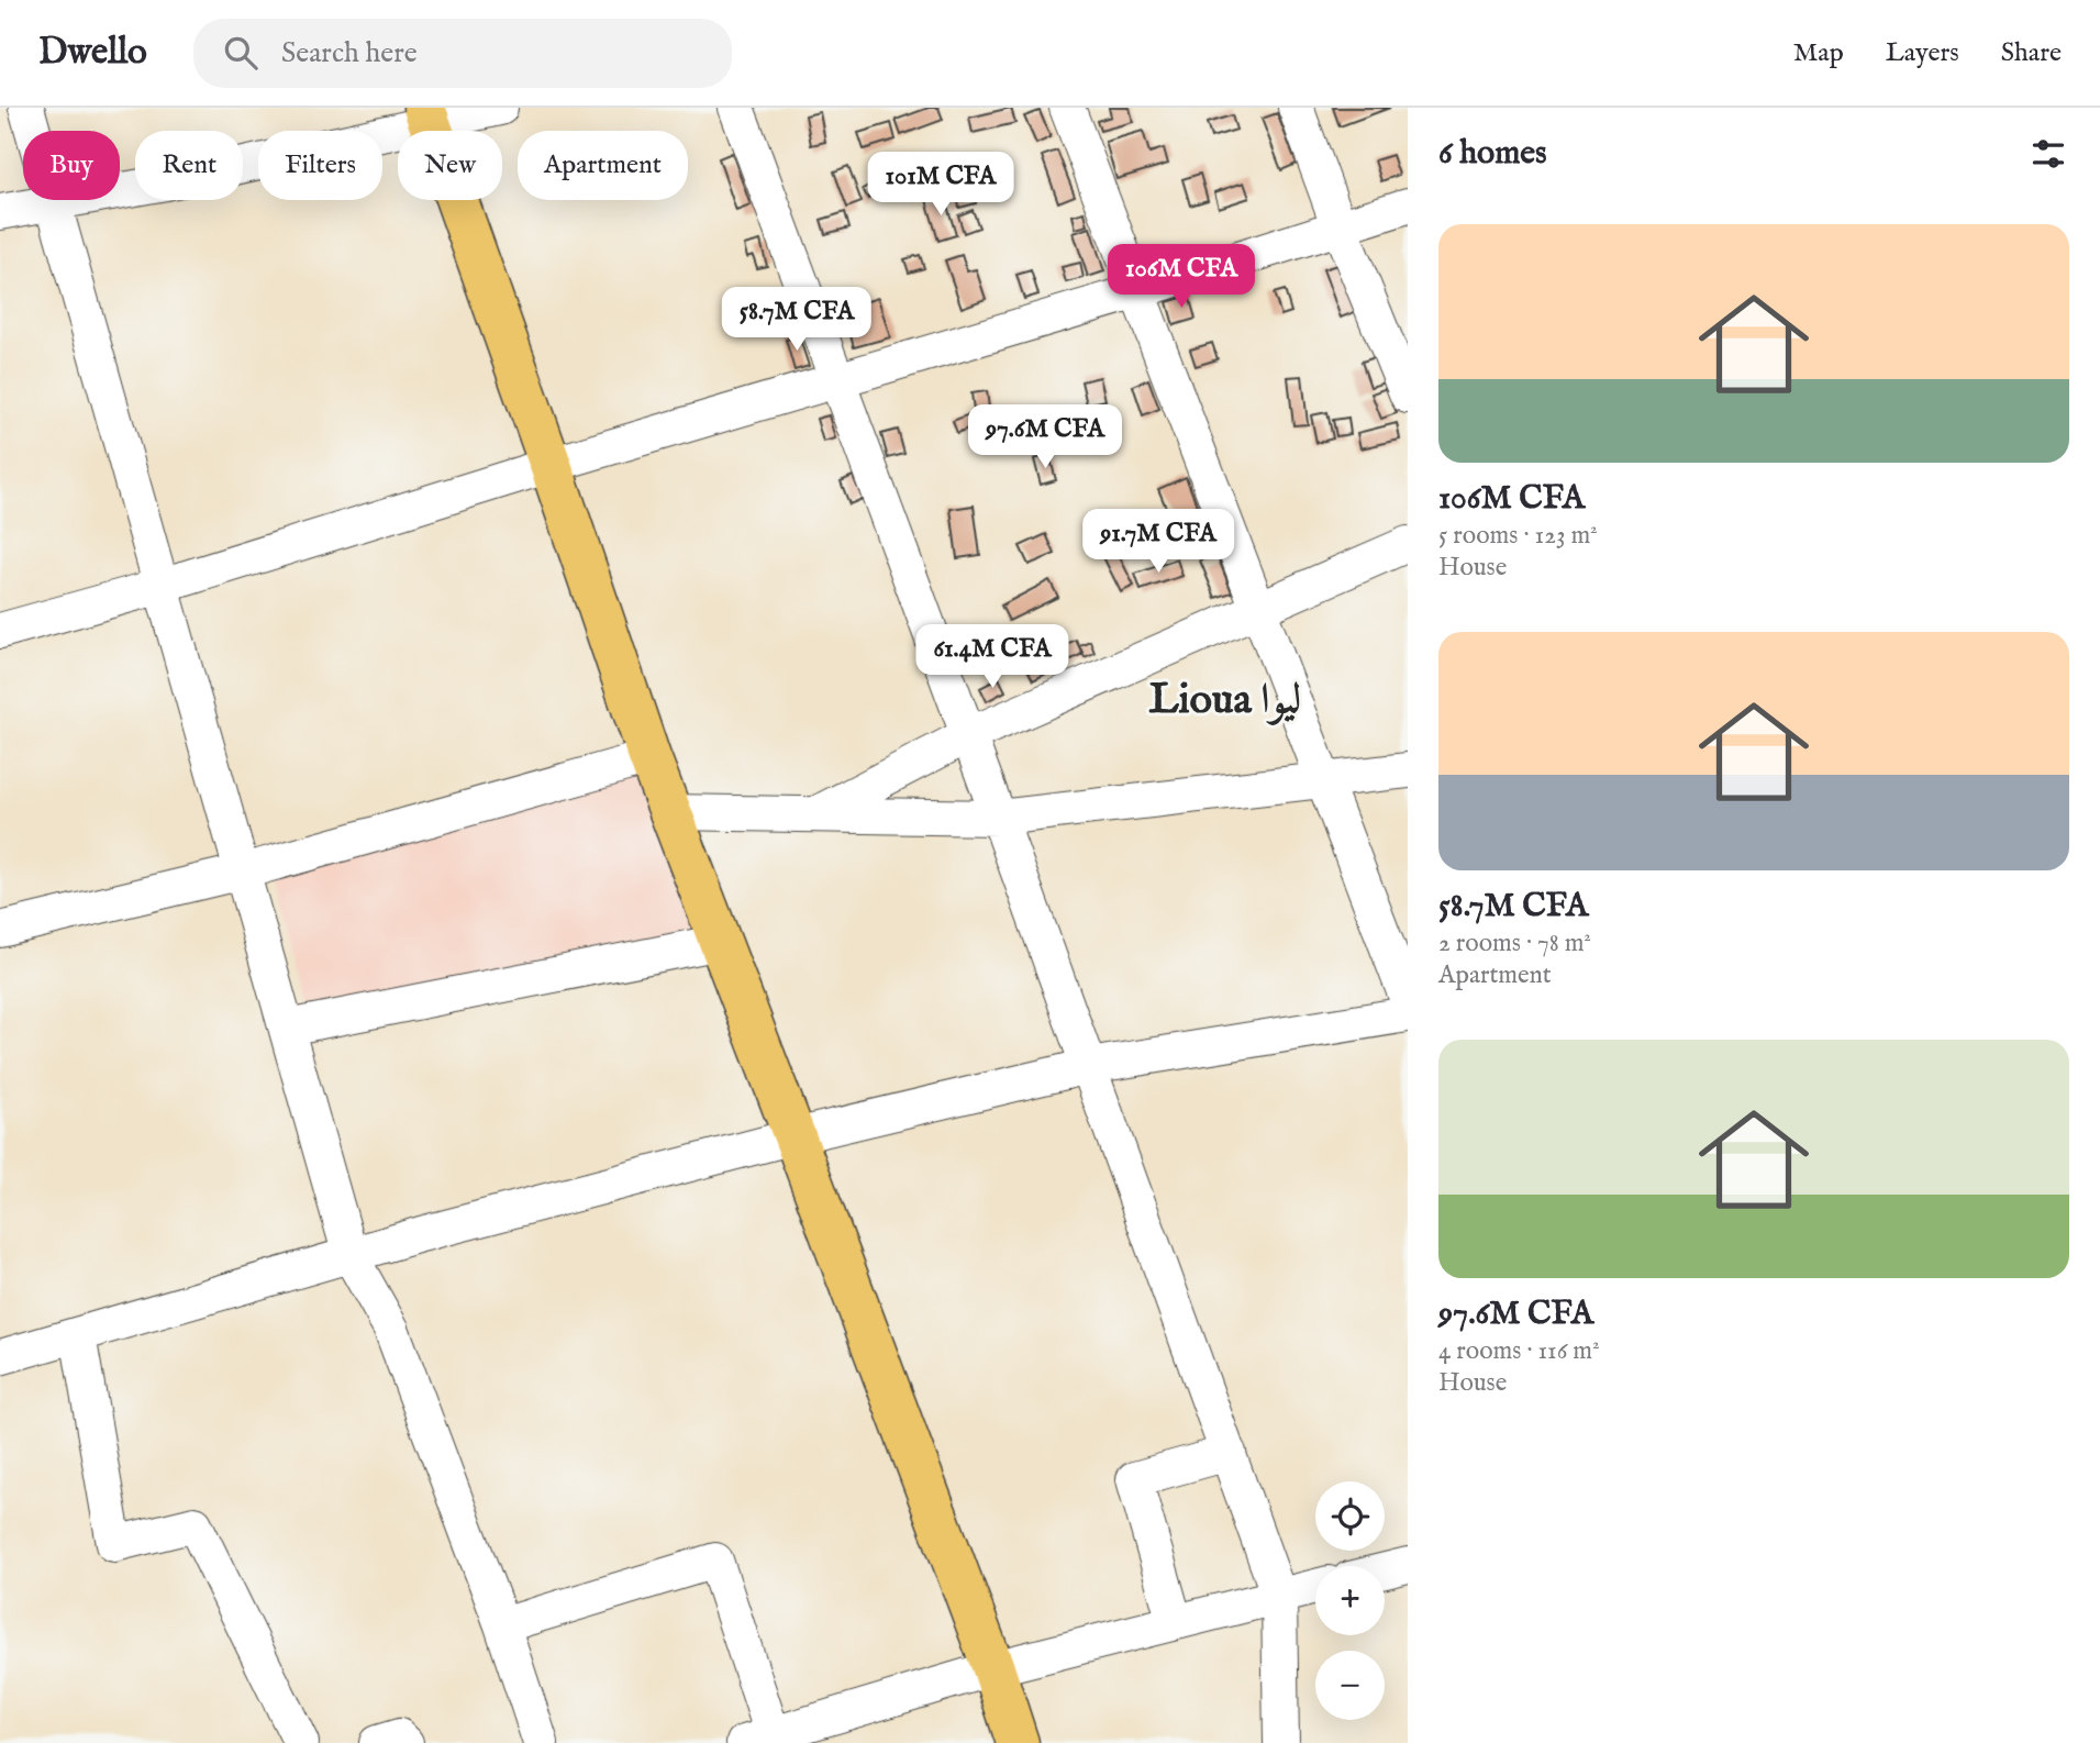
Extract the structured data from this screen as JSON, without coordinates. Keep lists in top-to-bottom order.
{
  "districts": ["Lioua ليوا"],
  "page": {
    "header": "Dwello",
    "search": "Search here",
    "nav": ["Map", "Layers", "Share"],
    "heading": "6 homes",
    "chip": [
      "Buy",
      "Rent",
      "Filters",
      "New",
      "Apartment"
    ],
    "price": [
      "101M CFA",
      "106M CFA",
      "58.7M CFA",
      "97.6M CFA",
      "91.7M CFA",
      "61.4M CFA"
    ],
    "list": [
      {
        "name": "106M CFA",
        "note": "5 rooms · 123 m² · House"
      },
      {
        "name": "58.7M CFA",
        "note": "2 rooms · 78 m² · Apartment"
      },
      {
        "name": "97.6M CFA",
        "note": "4 rooms · 116 m² · House"
      }
    ],
    "map_buttons": ["+", "−"]
  }
}
